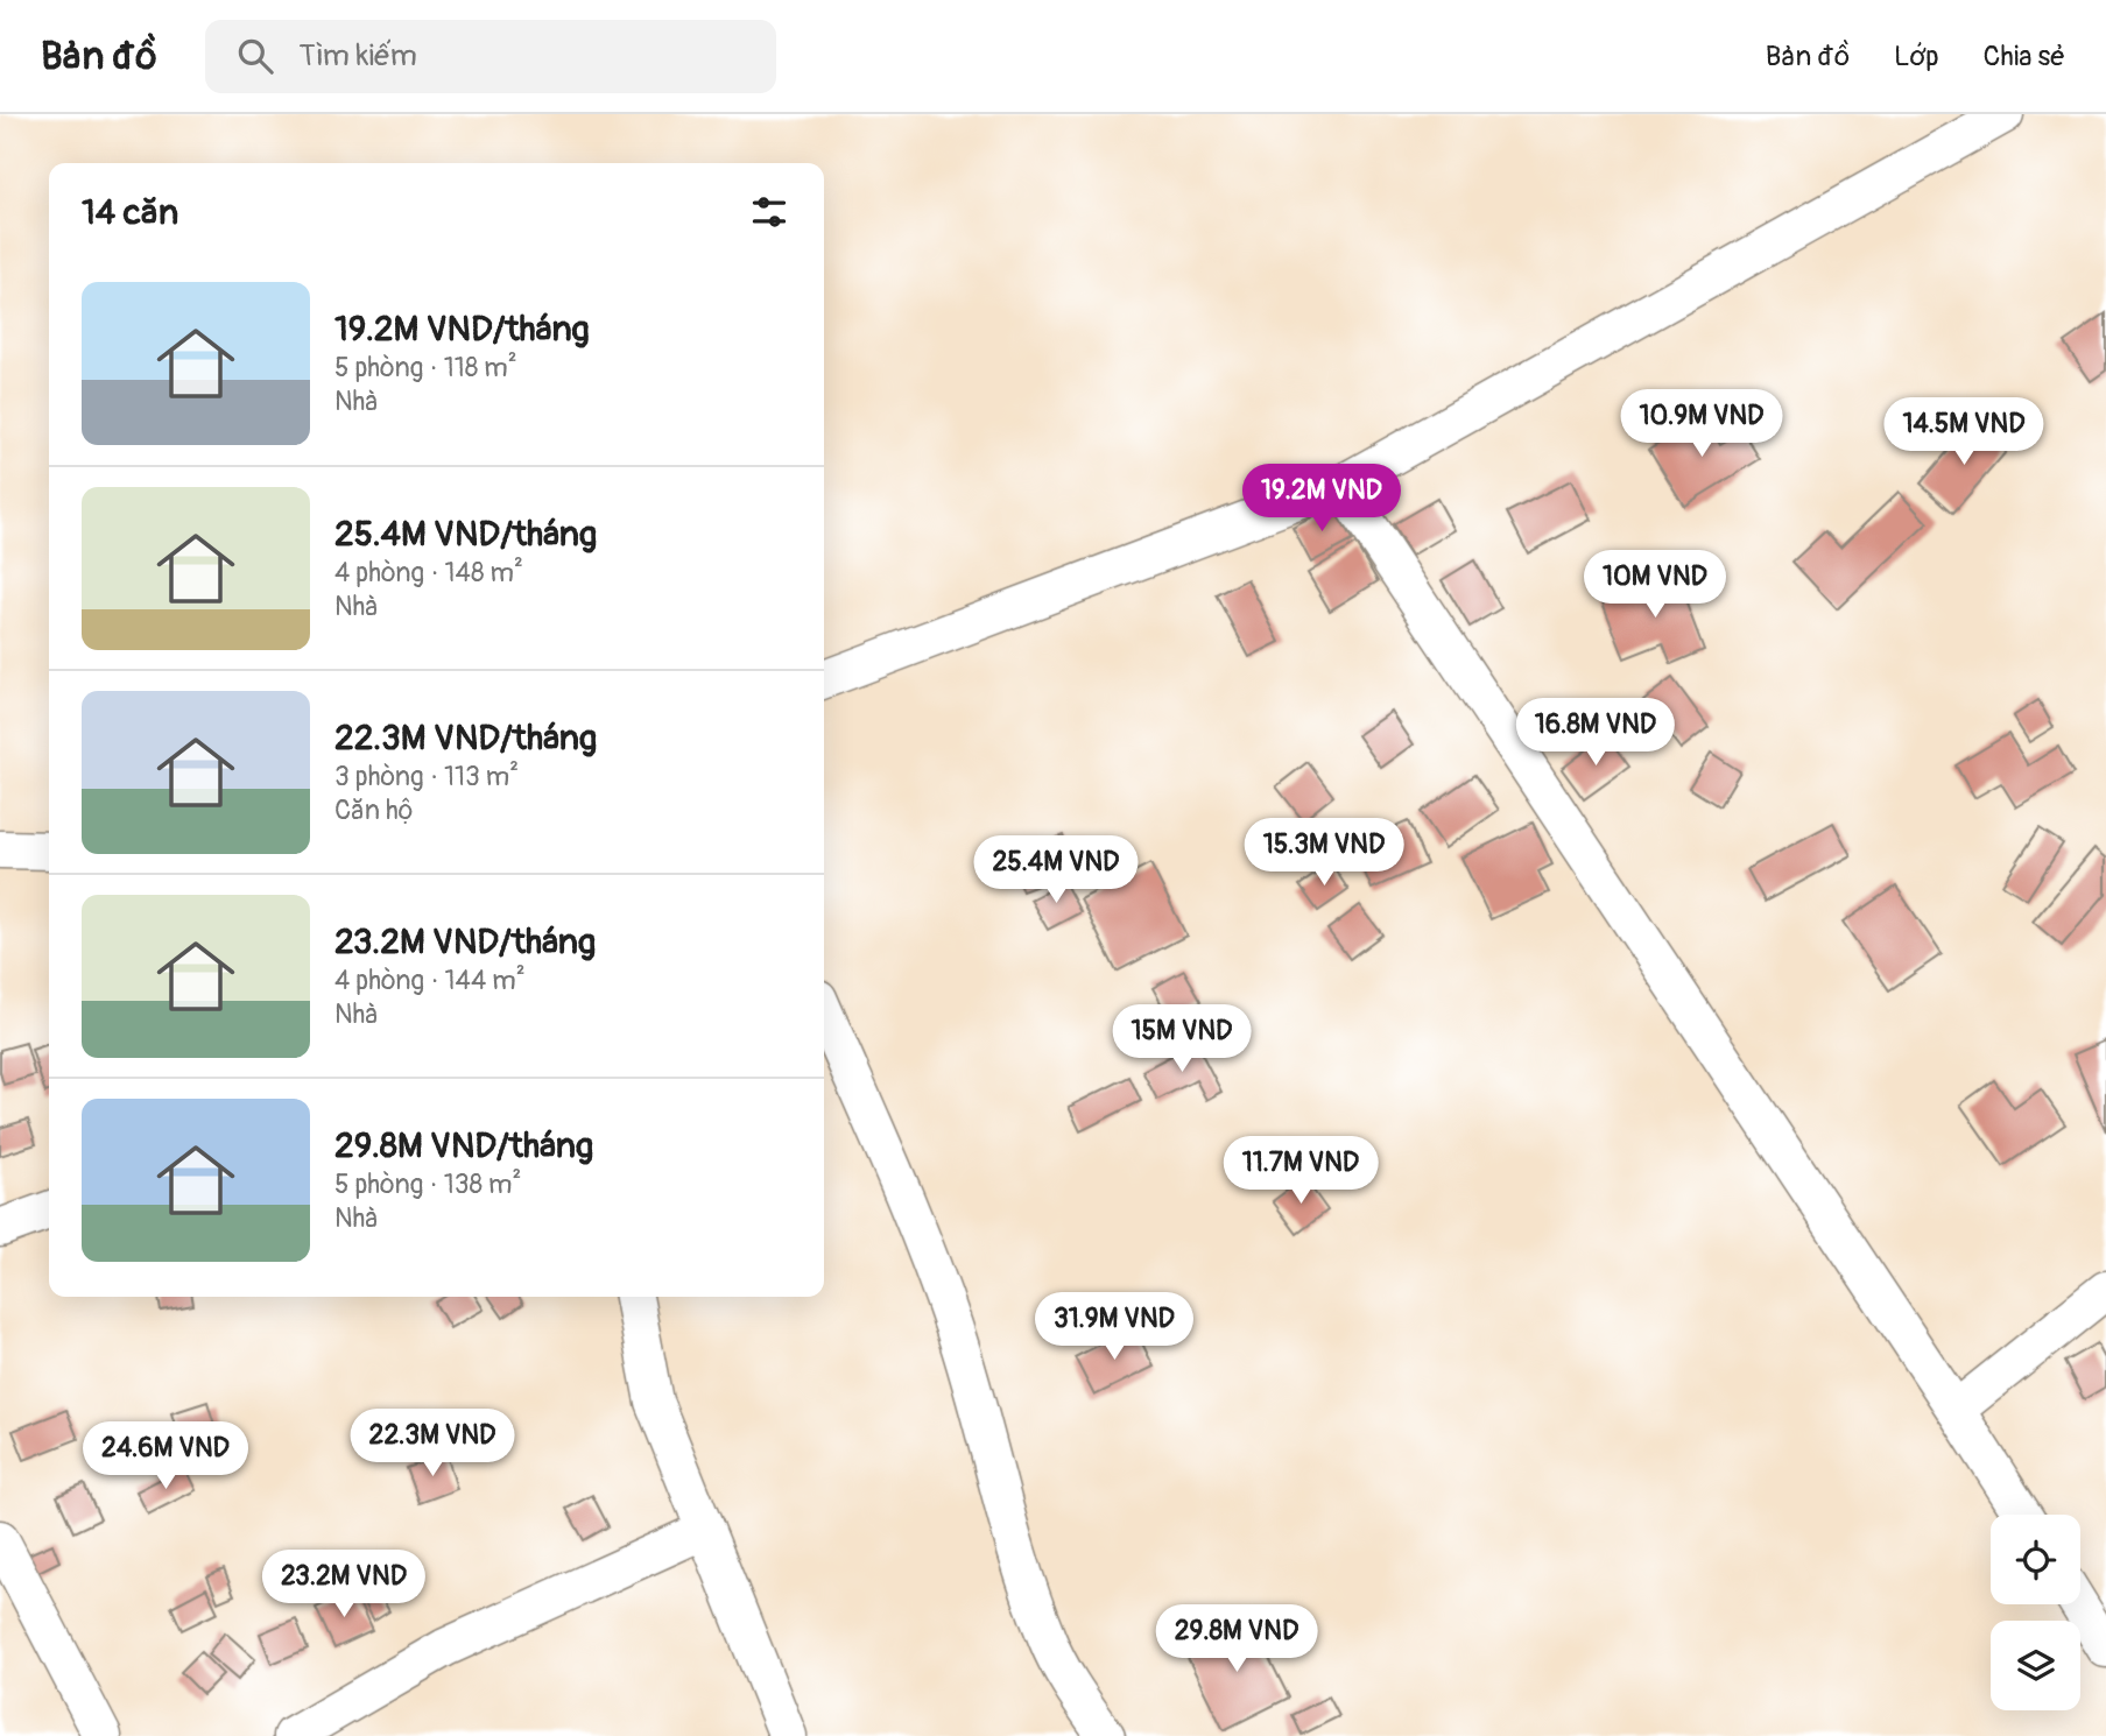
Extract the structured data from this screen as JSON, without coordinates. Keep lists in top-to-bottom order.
{
  "page": {
    "header": "Bản đồ",
    "search": "Tìm kiếm",
    "nav": ["Bản đồ", "Lớp", "Chia sẻ"],
    "heading": "14 căn",
    "list": [
      {
        "name": "19.2M VND/tháng",
        "note": "5 phòng · 118 m² · Nhà"
      },
      {
        "name": "25.4M VND/tháng",
        "note": "4 phòng · 148 m² · Nhà"
      },
      {
        "name": "22.3M VND/tháng",
        "note": "3 phòng · 113 m² · Căn hộ"
      },
      {
        "name": "23.2M VND/tháng",
        "note": "4 phòng · 144 m² · Nhà"
      },
      {
        "name": "29.8M VND/tháng",
        "note": "5 phòng · 138 m² · Nhà"
      }
    ],
    "price": [
      "10.9M VND",
      "14.5M VND",
      "19.2M VND",
      "10M VND",
      "16.8M VND",
      "15.3M VND",
      "25.4M VND",
      "15M VND",
      "11.7M VND",
      "31.9M VND",
      "22.3M VND",
      "24.6M VND",
      "23.2M VND",
      "29.8M VND"
    ]
  }
}
